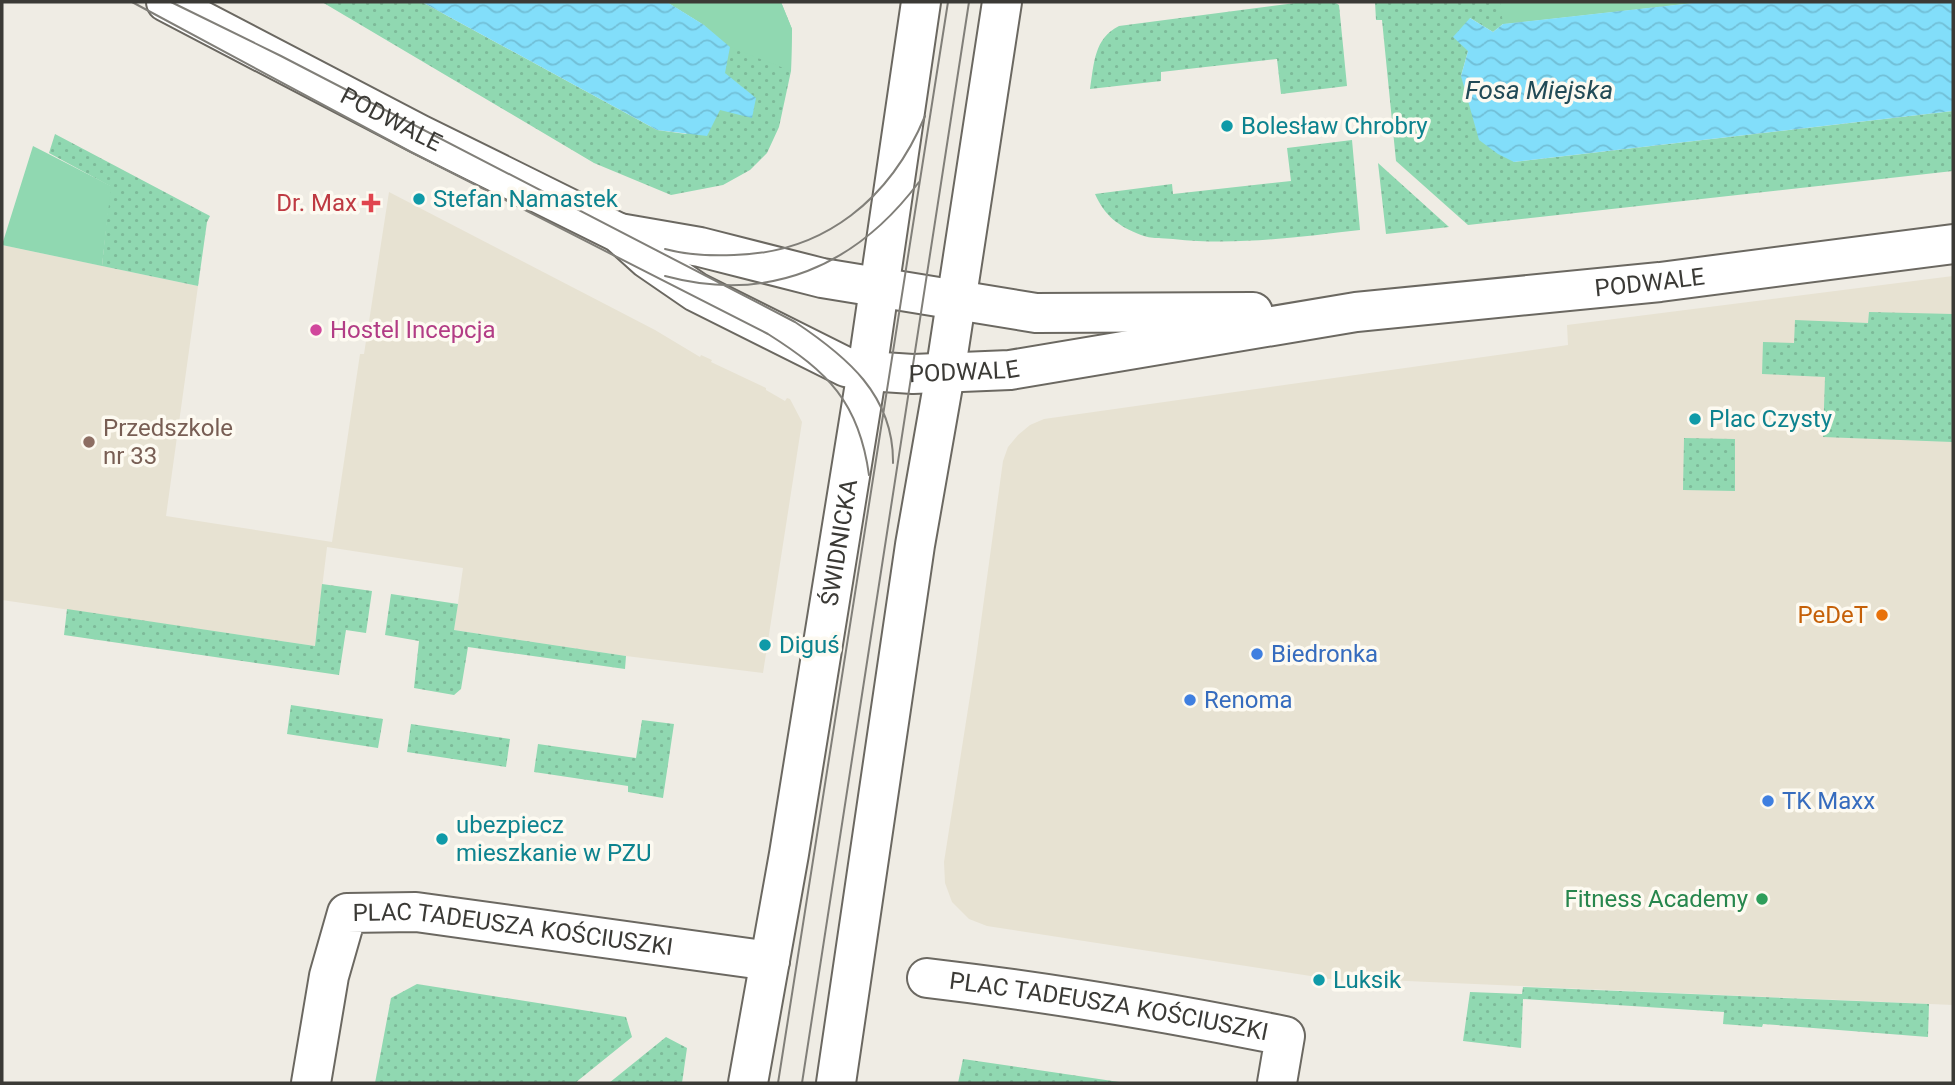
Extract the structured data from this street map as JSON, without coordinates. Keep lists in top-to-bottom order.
{
  "streets": {
    "street": ["PODWALE", "ŚWIDNICKA", "PLAC TADEUSZA KOŚCIUSZKI"]
  },
  "crossings": [
    ["PODWALE", "ŚWIDNICKA"],
    ["ŚWIDNICKA", "PLAC TADEUSZA KOŚCIUSZKI"]
  ],
  "water": ["Fosa Miejska"],
  "places": {
    "other": [
      "Bolesław Chrobry",
      "Stefan Namastek",
      "Hostel Incepcja",
      "Plac Czysty",
      "Przedszkole nr 33",
      "PeDeT",
      "Diguś",
      "Biedronka",
      "Renoma",
      "TK Maxx",
      "ubezpiecz mieszkanie w PZU",
      "Fitness Academy",
      "Luksik"
    ],
    "health": ["Dr. Max"]
  }
}
